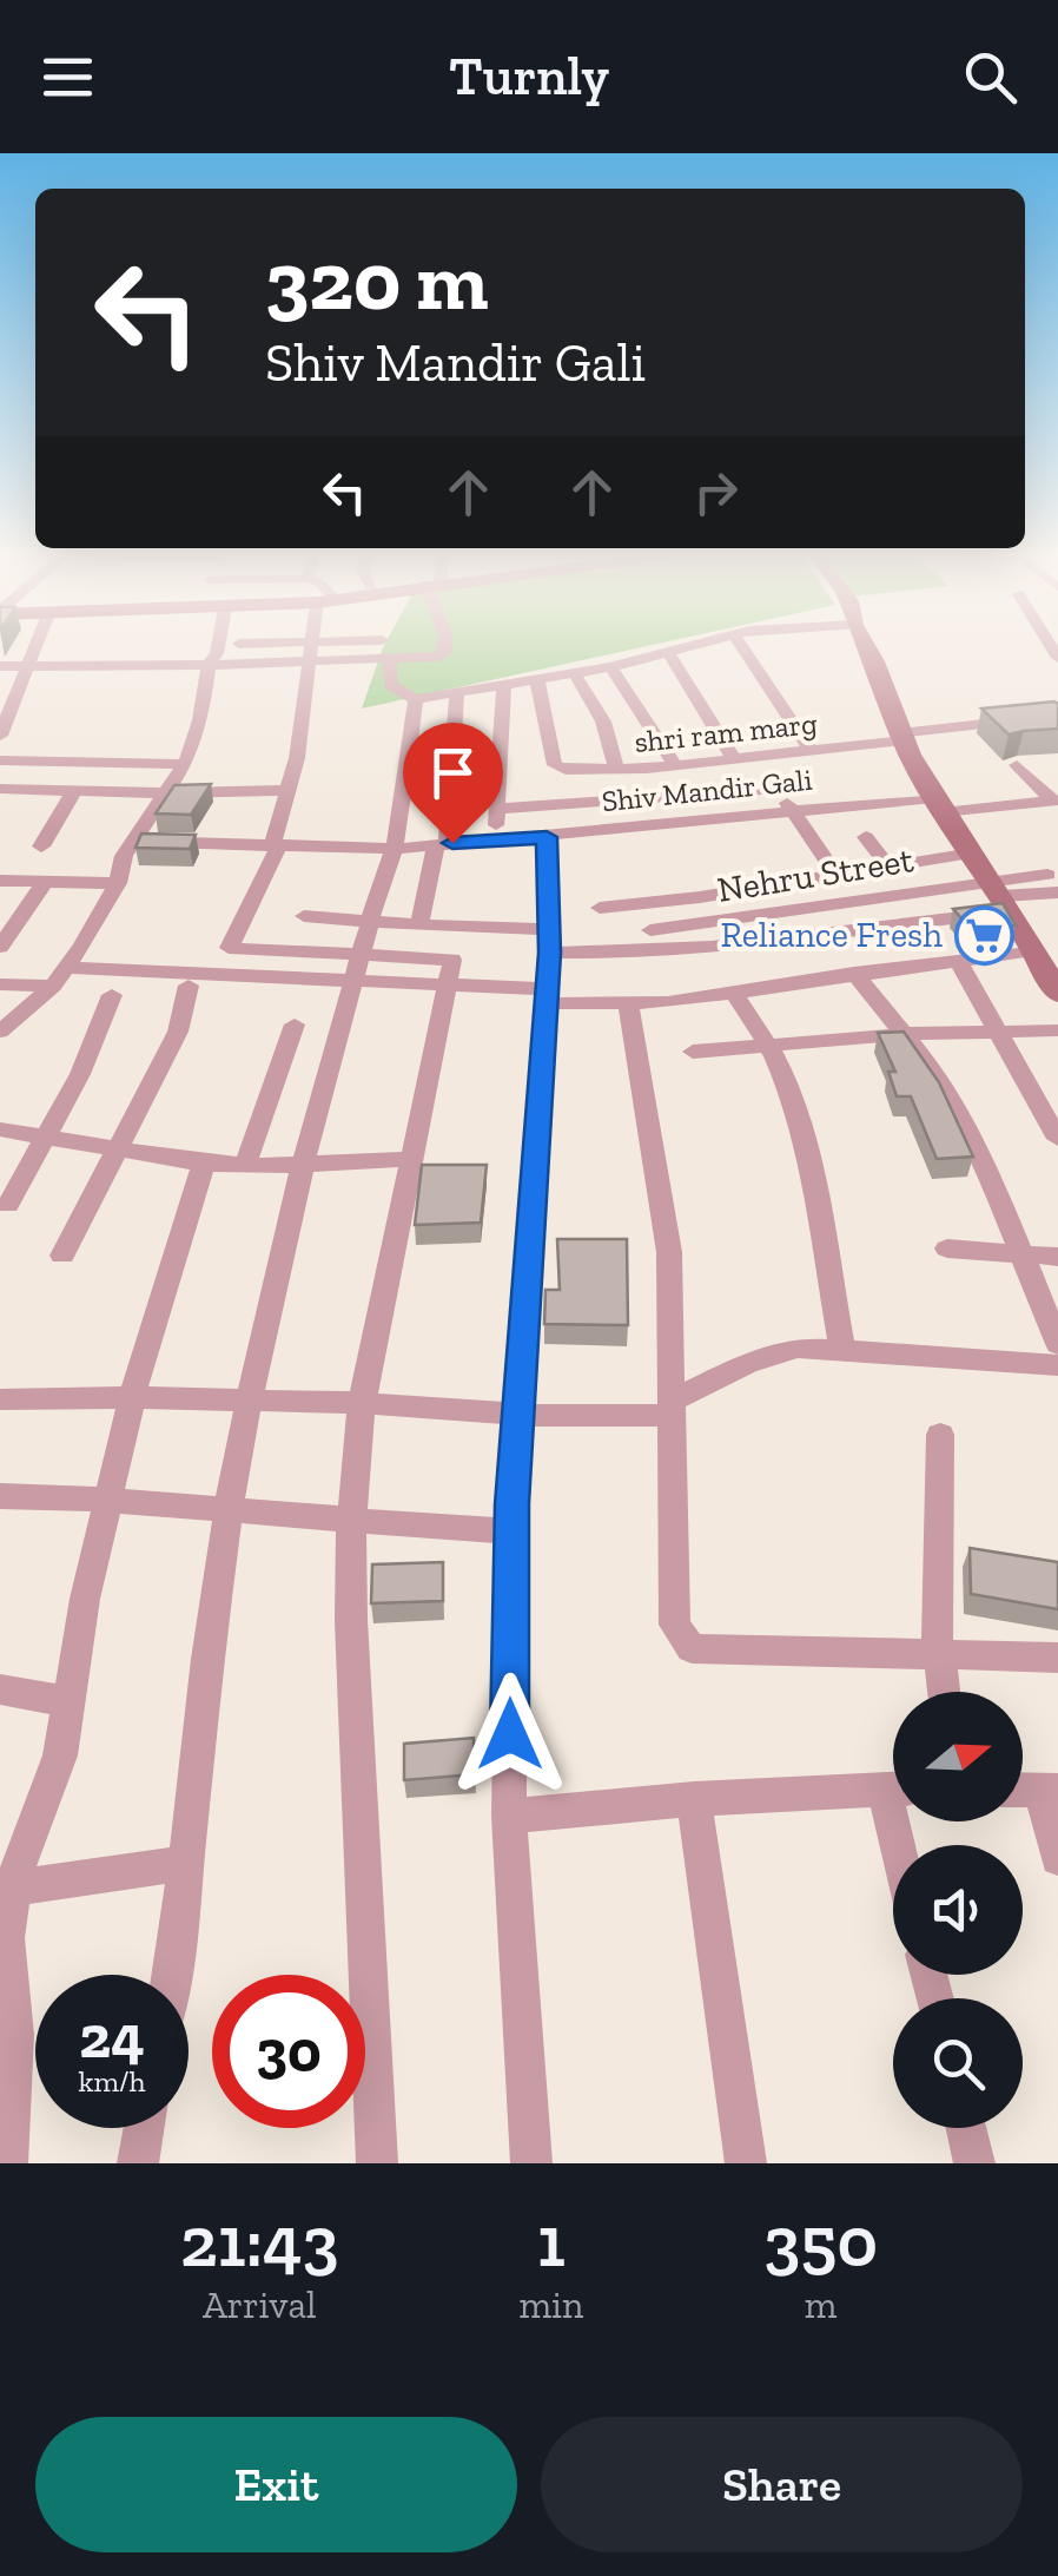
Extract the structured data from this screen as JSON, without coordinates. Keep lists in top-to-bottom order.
{
  "streets": {
    "street": ["shri ram marg", "Shiv Mandir Gali", "Nehru Street"]
  },
  "places": {
    "supermarket": ["Reliance Fresh"]
  },
  "north": "right",
  "page": {
    "header": "Turnly",
    "turn": ["320 m", "Shiv Mandir Gali"],
    "speed": "24 km/h",
    "limit": "30",
    "eta": [
      "21:43",
      "Arrival",
      "1",
      "min",
      "350",
      "m"
    ],
    "buttons": ["Exit", "Share"]
  }
}
